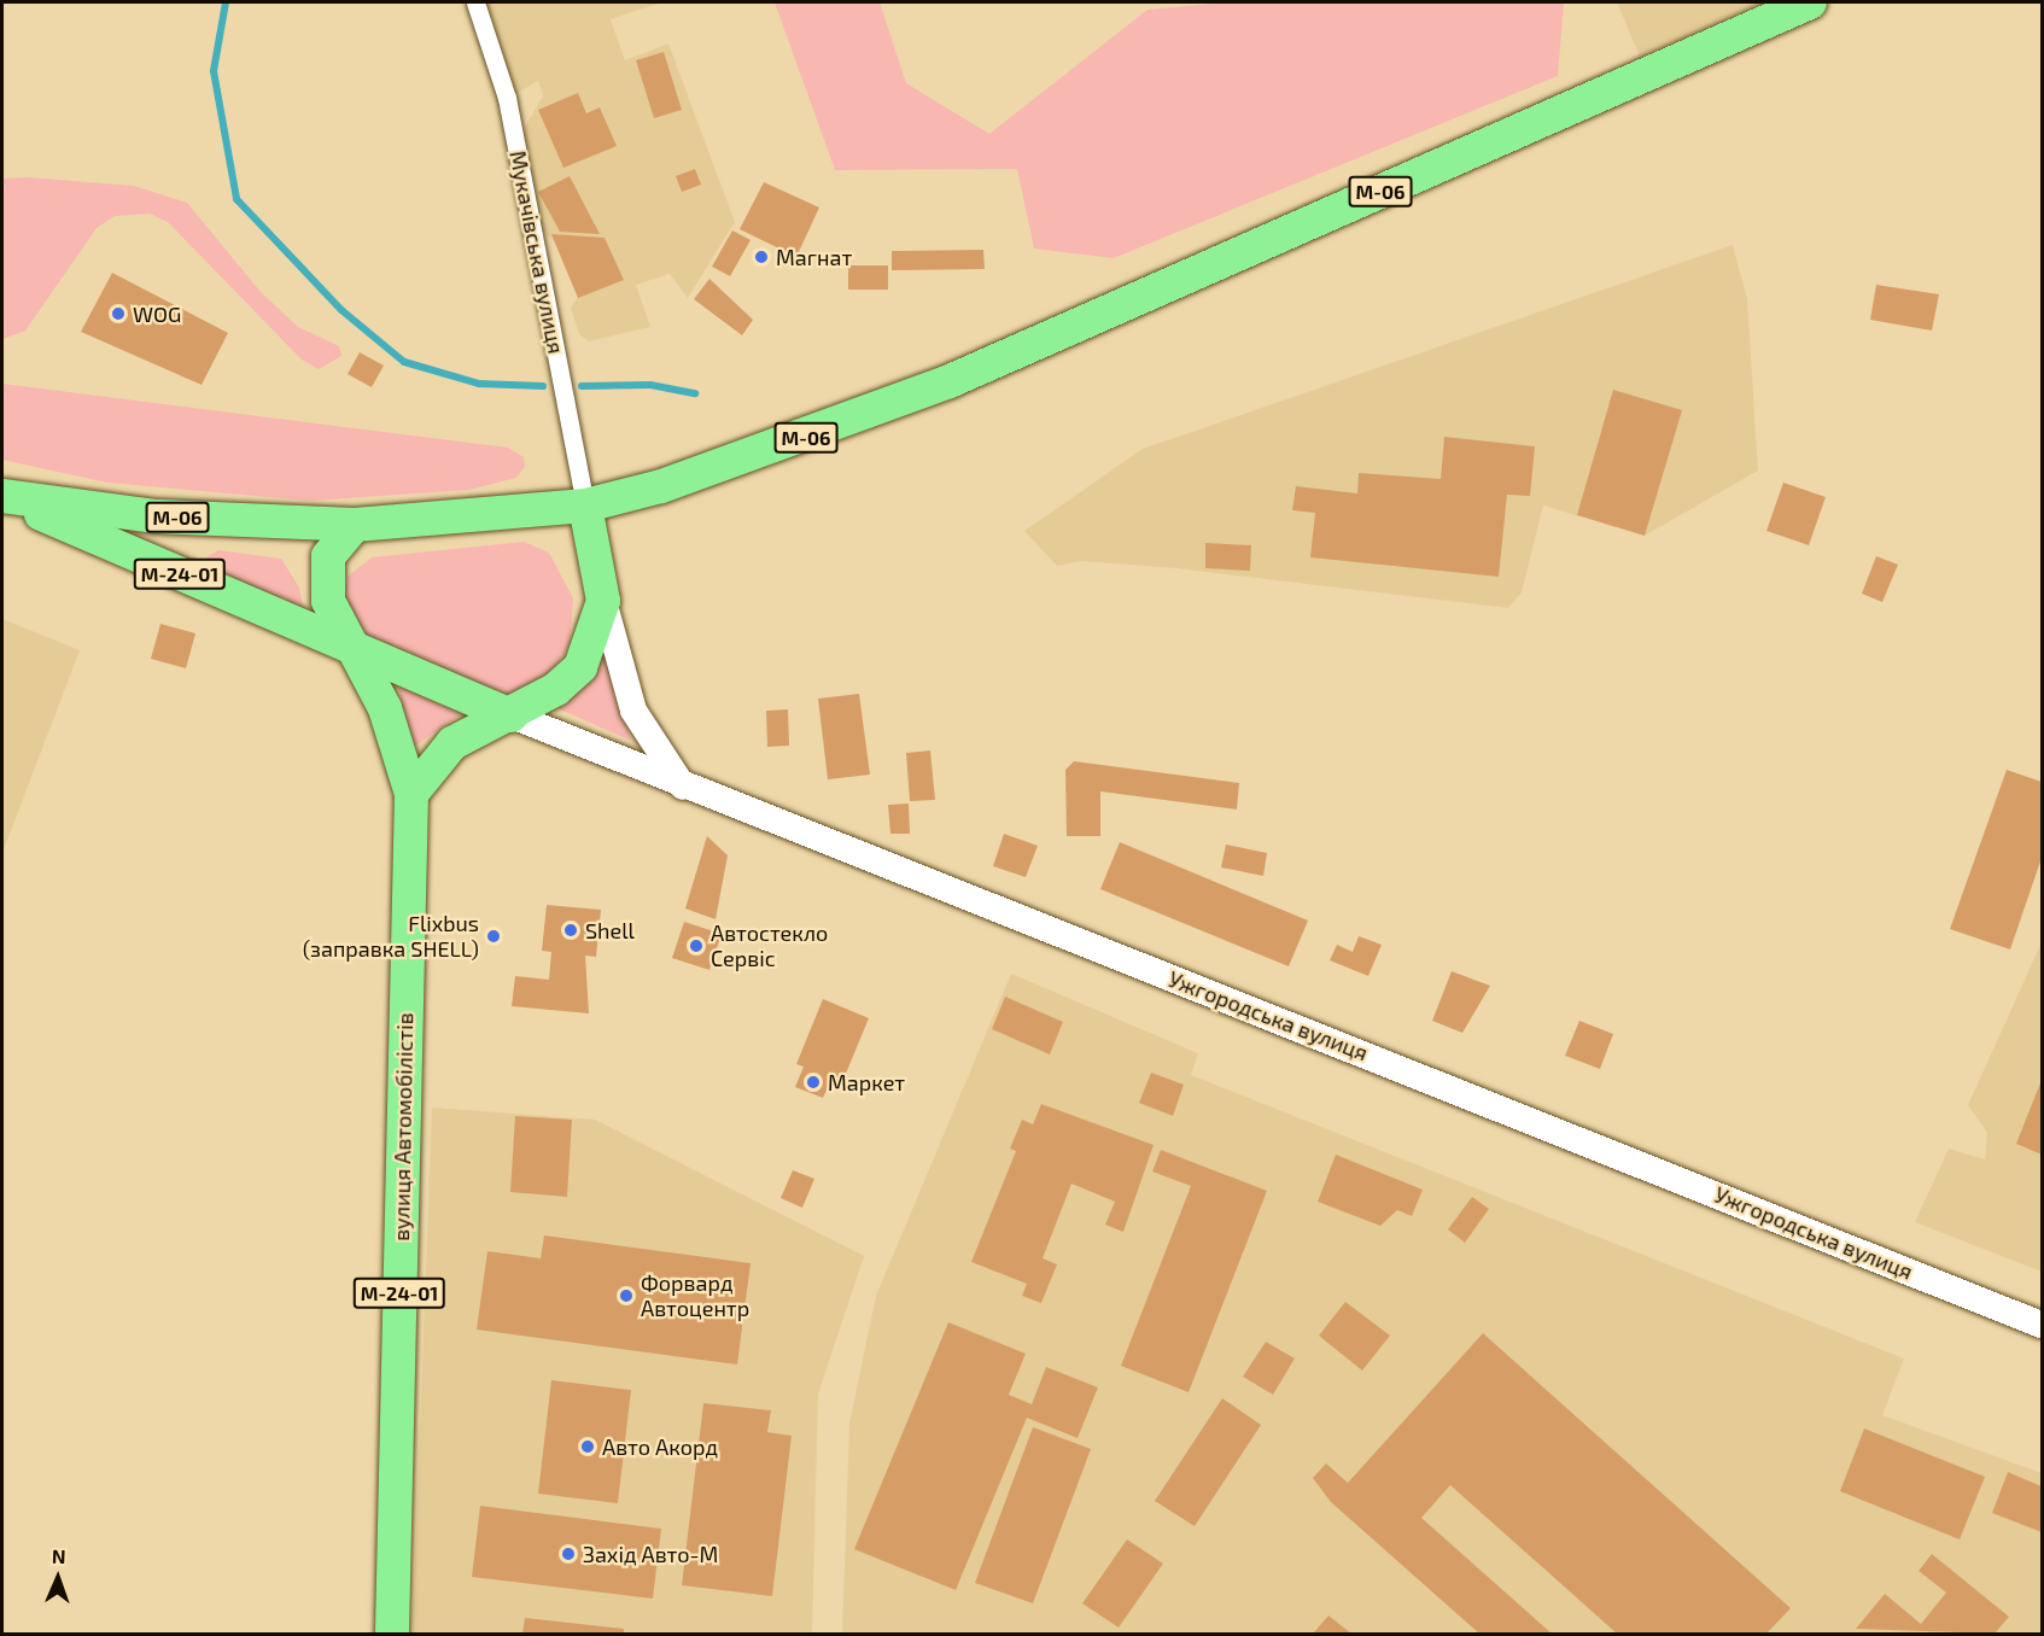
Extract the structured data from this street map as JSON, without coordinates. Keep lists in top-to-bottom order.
{
  "streets": {
    "highway": ["М-06", "М-24-01", "вулиця Автомобілістів"],
    "main road": ["Ужгородська вулиця"],
    "street": ["Мукачівська вулиця"]
  },
  "crossings": [
    ["М-06", "Мукачівська вулиця"],
    ["М-06", "М-24-01"],
    ["М-24-01", "вулиця Автомобілістів"]
  ],
  "places": [
    "Магнат",
    "WOG",
    "Shell",
    "Flixbus (заправка SHELL)",
    "Автостекло Сервіс",
    "Маркет",
    "Форвард Автоцентр",
    "Авто Акорд",
    "Захід Авто-М"
  ],
  "north": "top"
}
